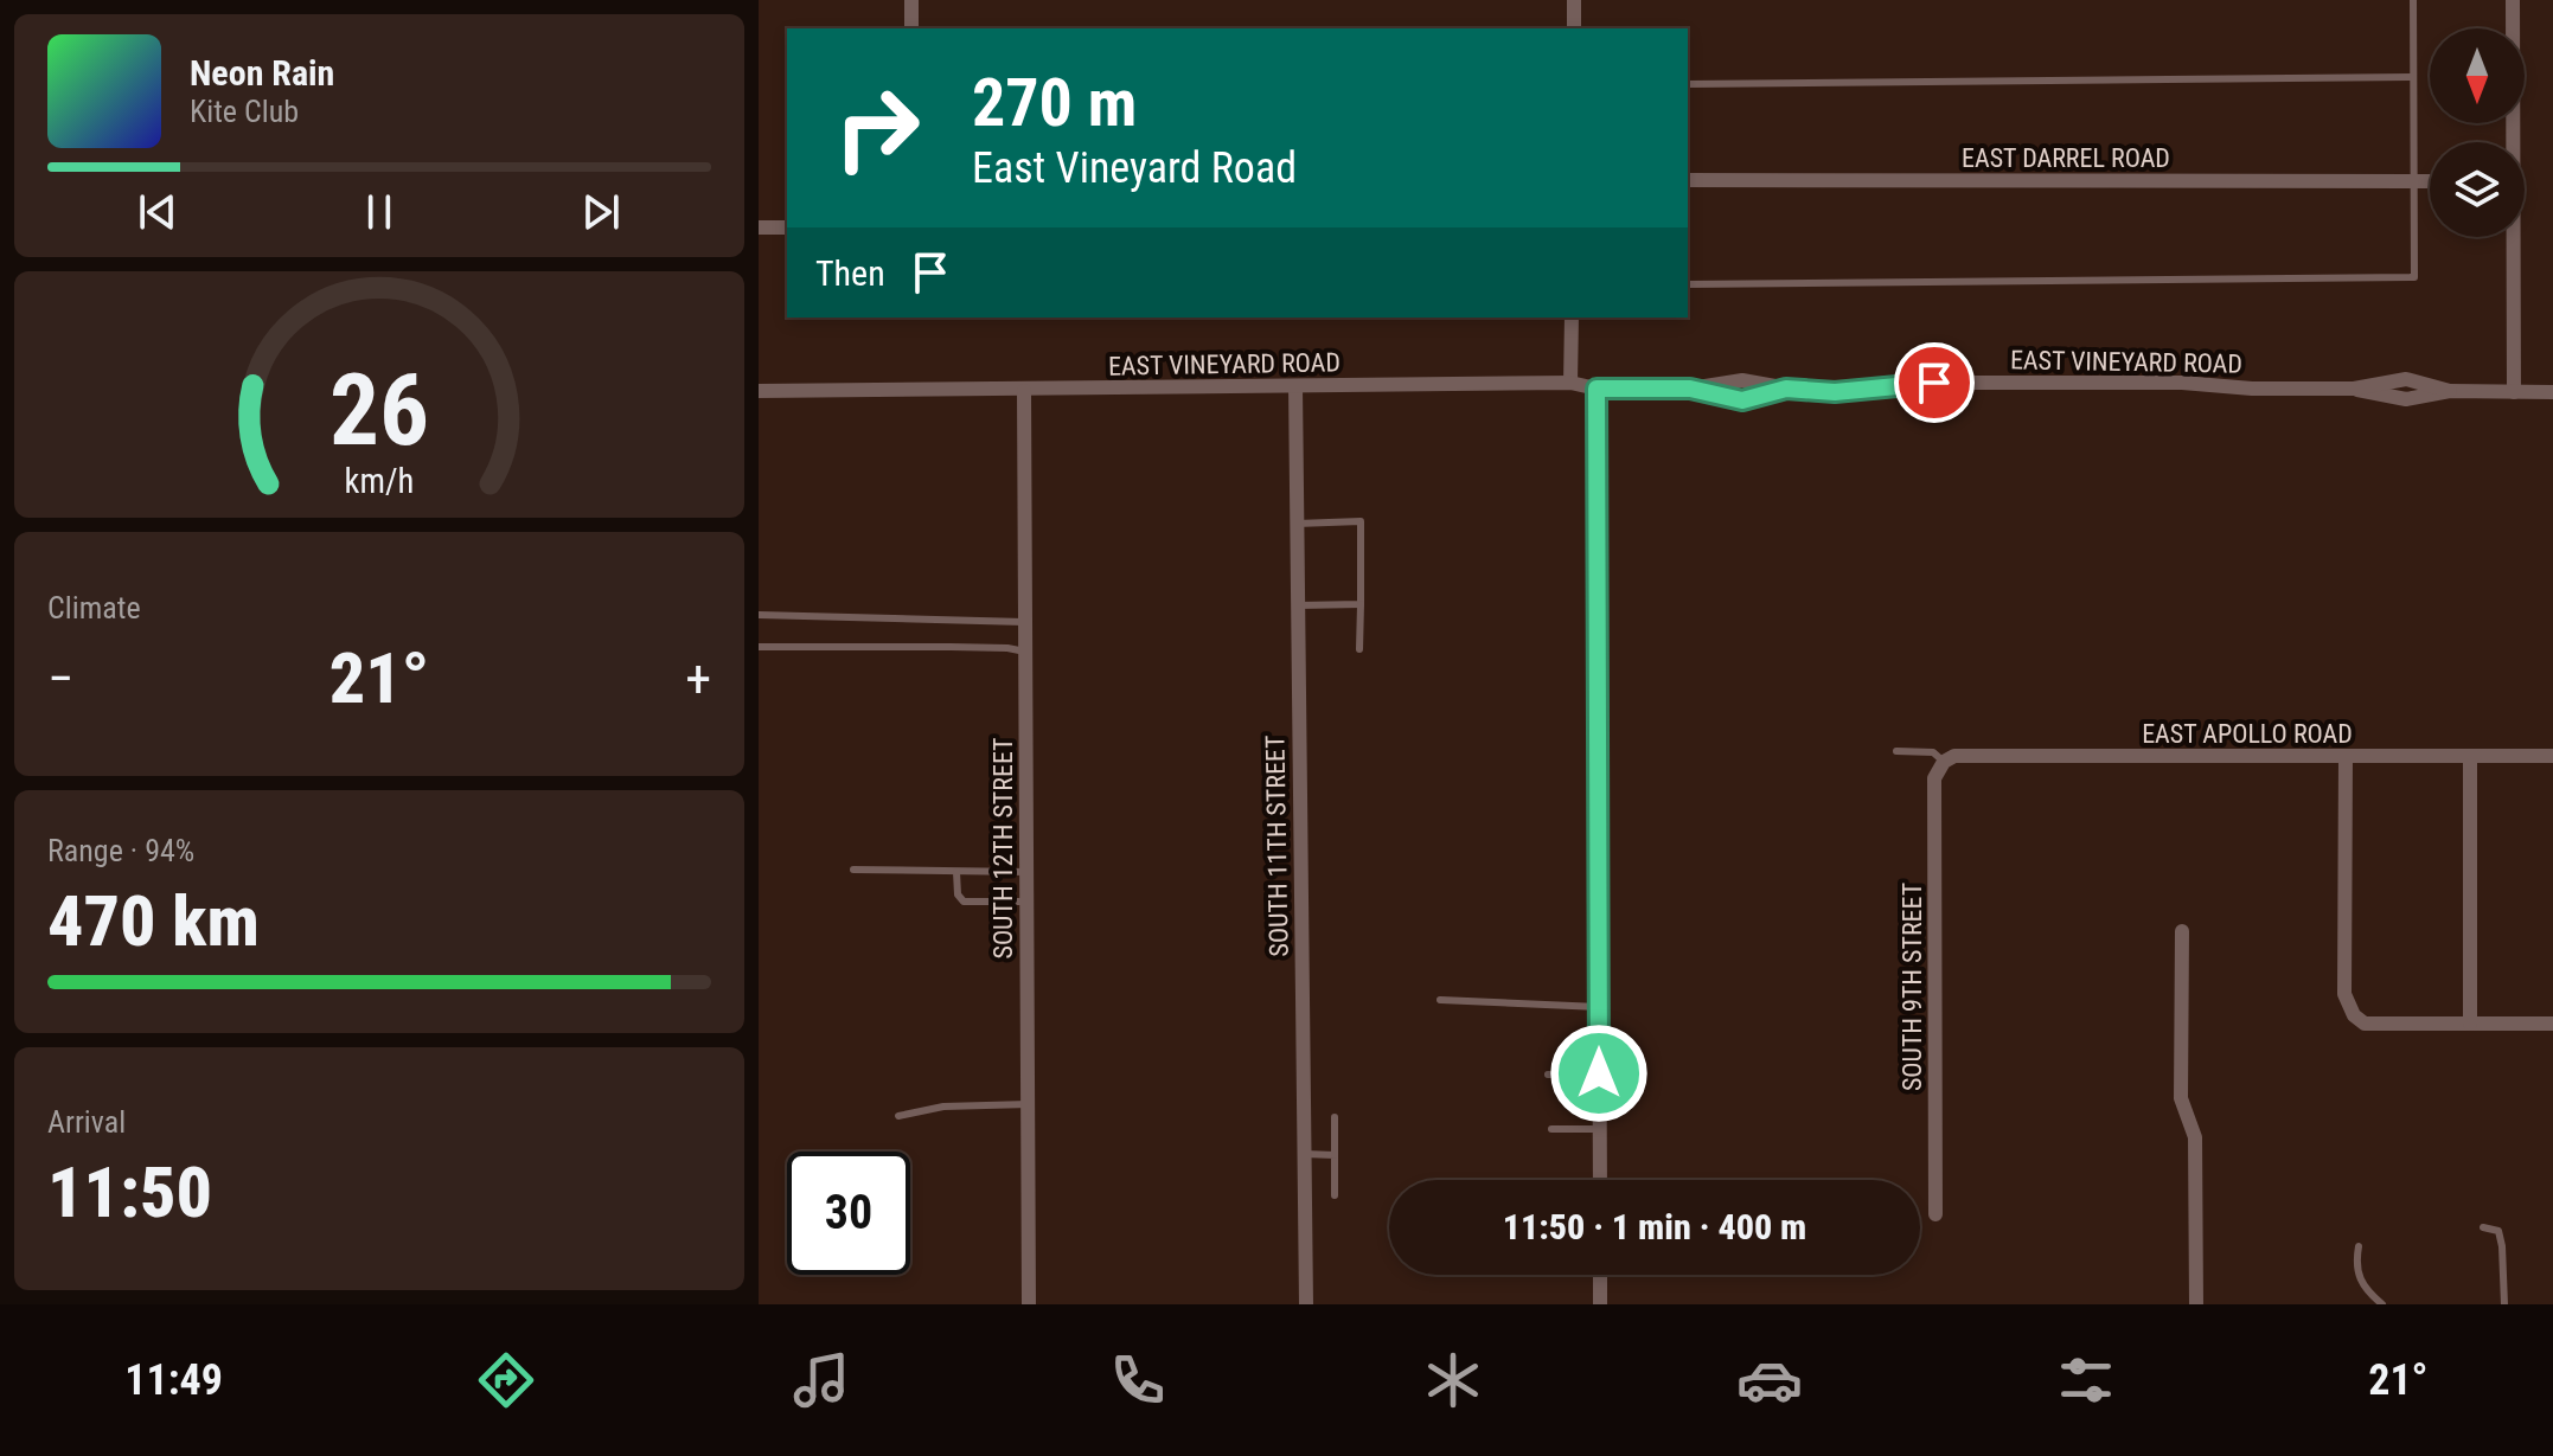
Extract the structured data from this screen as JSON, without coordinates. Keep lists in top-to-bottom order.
{
  "streets": {
    "street": [
      "EAST DARREL ROAD",
      "EAST VINEYARD ROAD",
      "EAST APOLLO ROAD",
      "SOUTH 11TH STREET",
      "SOUTH 12TH STREET",
      "SOUTH 9TH STREET"
    ]
  },
  "crossings": [
    ["EAST VINEYARD ROAD", "SOUTH 11TH STREET"],
    ["EAST VINEYARD ROAD", "SOUTH 12TH STREET"],
    ["EAST APOLLO ROAD", "SOUTH 9TH STREET"]
  ],
  "north": "bottom",
  "page": {
    "turn": ["270 m", "East Vineyard Road"],
    "song": ["Neon Rain", "Kite Club"],
    "then": "Then",
    "tile": [
      "Climate",
      ["Range · 94%", "470 km"],
      ["Arrival", "11:50"]
    ],
    "heat": ["−", "21°", "+"],
    "limit": "30",
    "trip": "11:50 · 1 min · 400 m",
    "tabs": ["11:49", "21°"],
    "gauge": ["26", "km/h"]
  }
}
